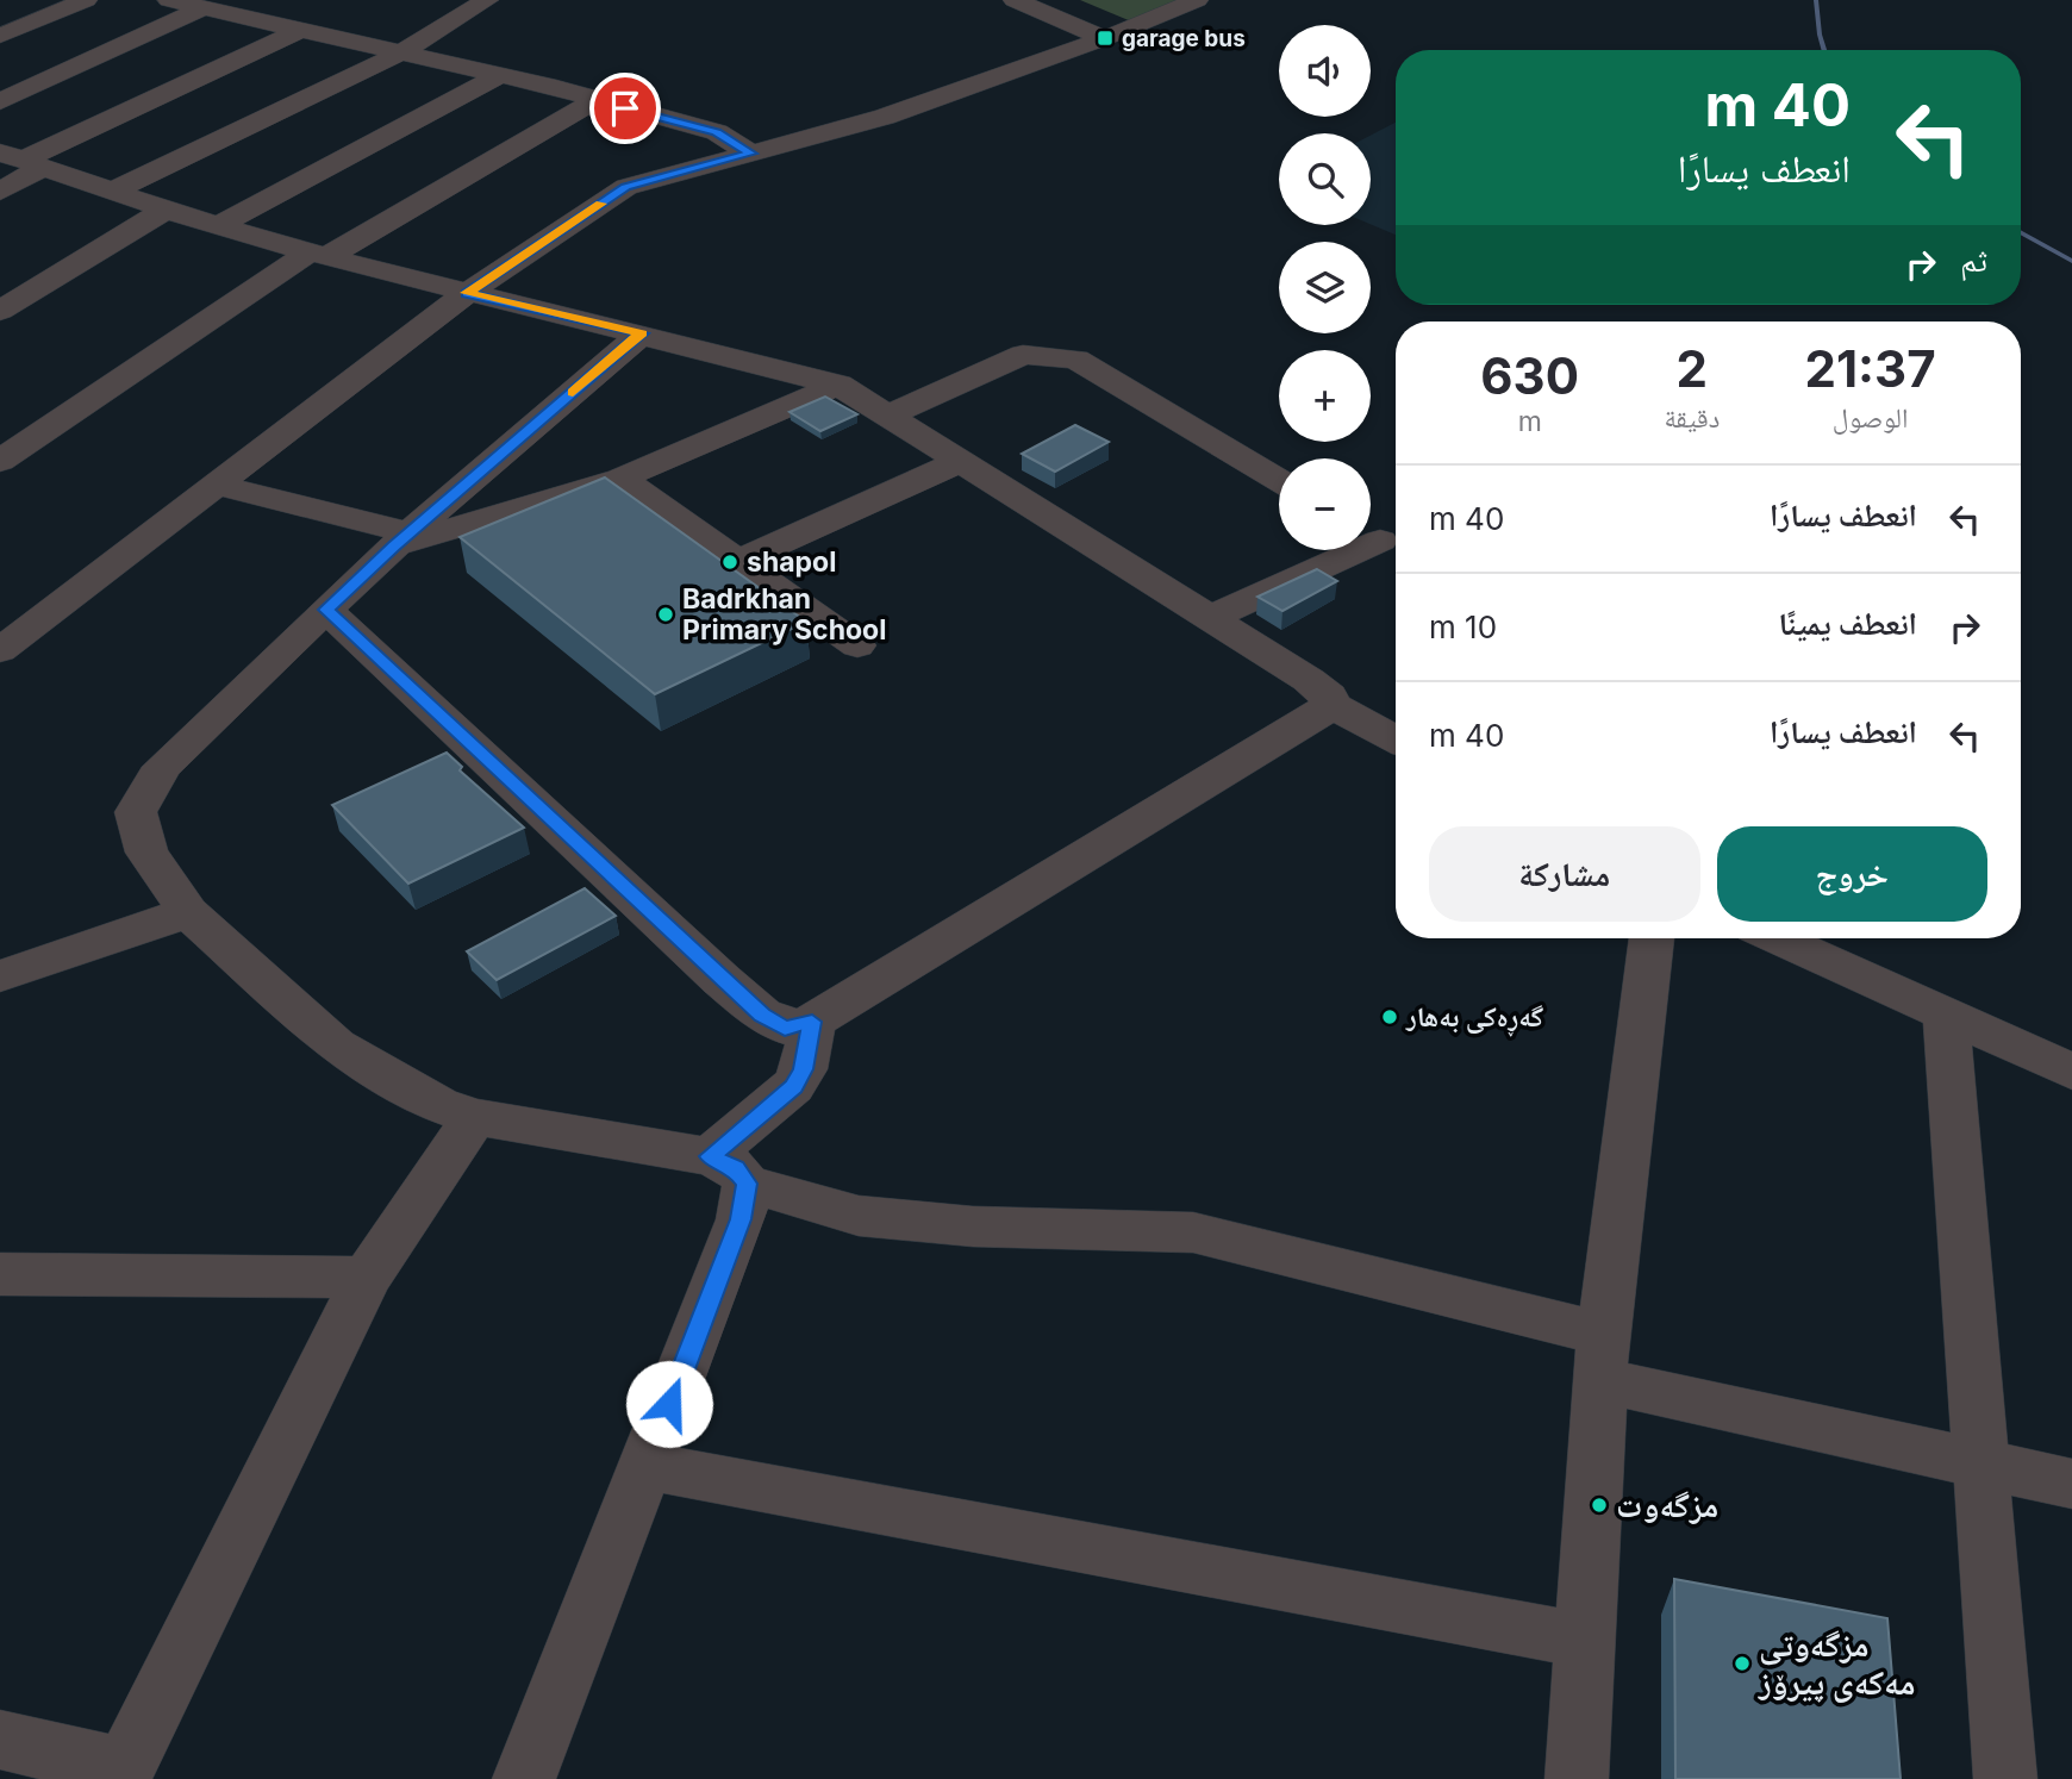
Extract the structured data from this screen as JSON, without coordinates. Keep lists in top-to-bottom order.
{
  "places": {
    "transit": ["garage bus"],
    "other": [
      "shapol",
      "Badrkhan Primary School",
      "گەڕەکی بەهار",
      "مزگەوت",
      "مزگەوتی مەکەی پیرۆز"
    ]
  },
  "page": {
    "map_buttons": ["+", "−"],
    "turn": ["40 m", "انعطف يسارًا"],
    "then": "ثم",
    "eta": [
      "21:37",
      "الوصول",
      "2",
      "دقيقة",
      "630",
      "m"
    ],
    "list": [
      {
        "name": "انعطف يسارًا",
        "value": "40 m"
      },
      {
        "name": "انعطف يمينًا",
        "value": "10 m"
      },
      {
        "name": "انعطف يسارًا",
        "value": "40 m"
      }
    ],
    "buttons": ["خروج", "مشاركة"]
  }
}
